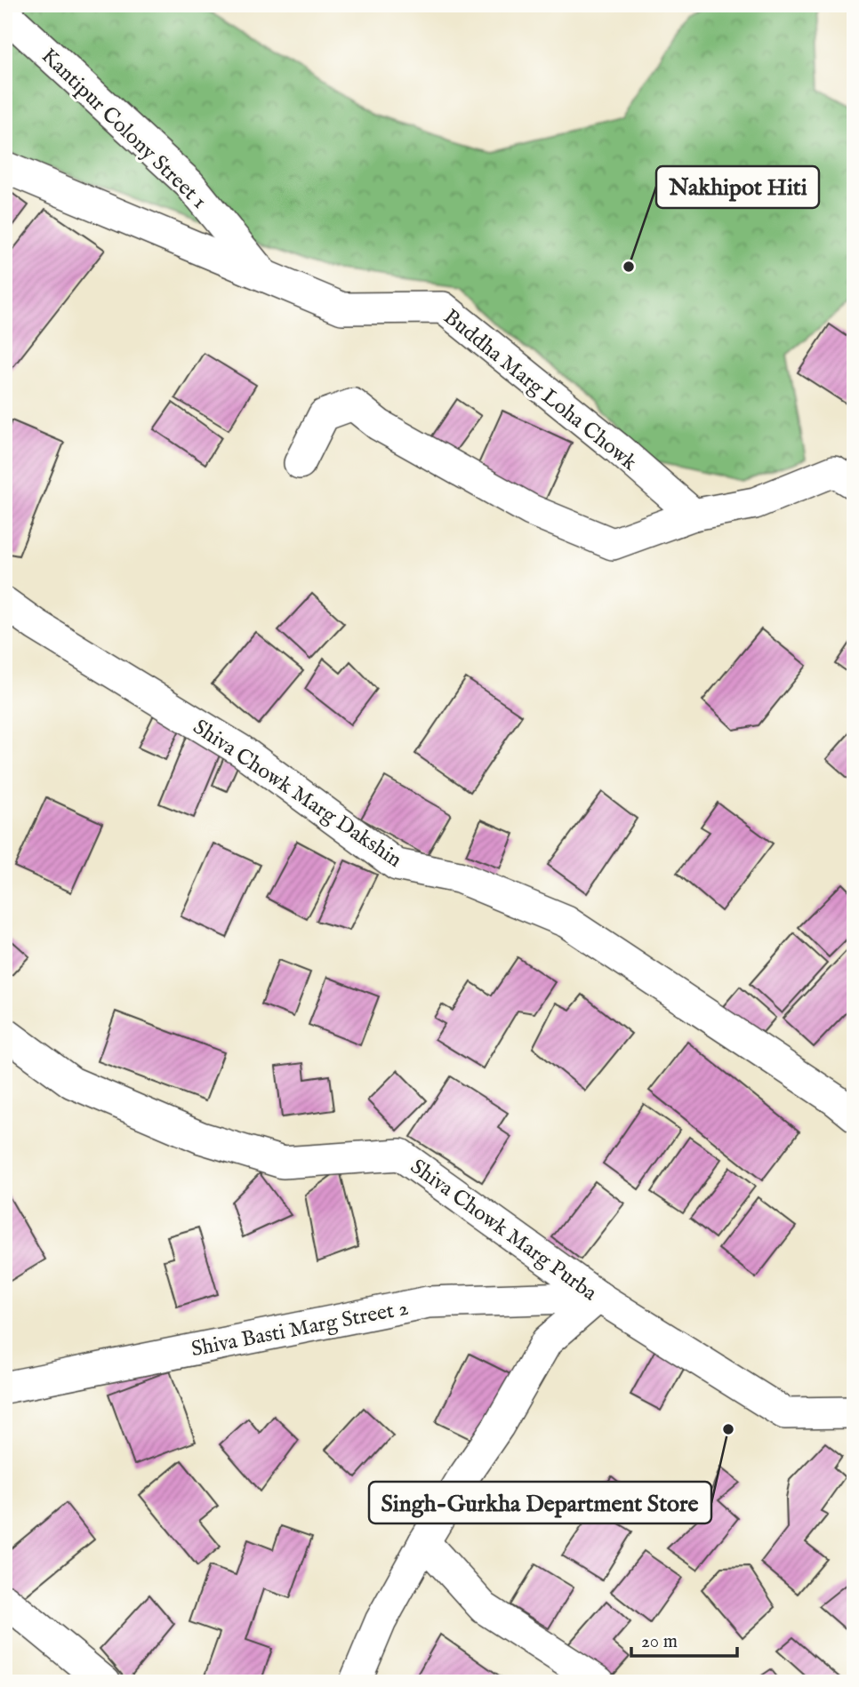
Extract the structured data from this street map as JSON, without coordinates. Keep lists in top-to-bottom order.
{
  "streets": {
    "street": [
      "Kantipur Colony Street 1",
      "Buddha Marg Loha Chowk",
      "Shiva Chowk Marg Dakshin",
      "Shiva Chowk Marg Purba",
      "Shiva Basti Marg Street 2"
    ]
  },
  "crossings": [
    ["Kantipur Colony Street 1", "Buddha Marg Loha Chowk"],
    ["Shiva Chowk Marg Purba", "Shiva Basti Marg Street 2"]
  ],
  "places": ["Nakhipot Hiti", "Singh-Gurkha Department Store"],
  "scale_bar": "20 m"
}
